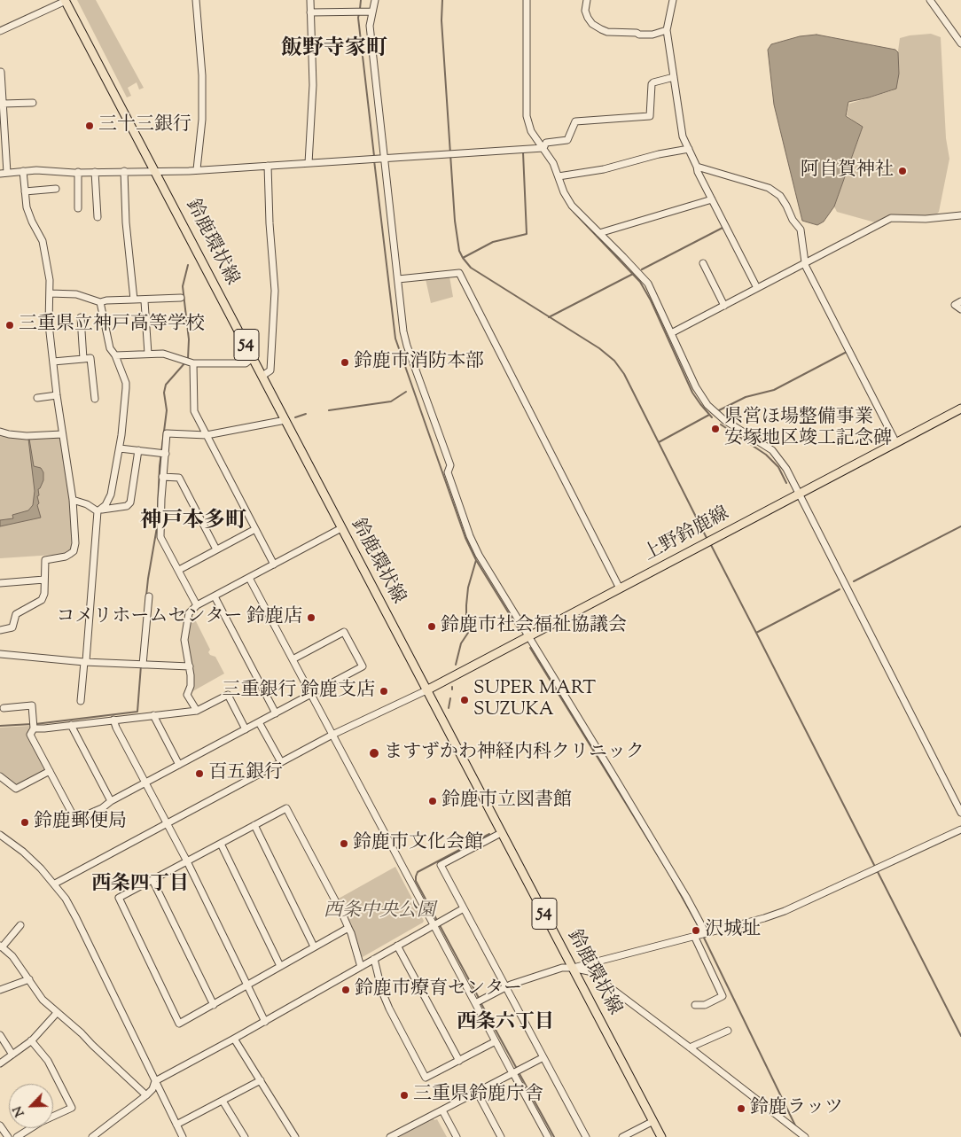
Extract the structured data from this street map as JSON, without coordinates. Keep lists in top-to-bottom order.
{
  "streets": {
    "main road": ["鈴鹿環状線", "54", "上野鈴鹿線"]
  },
  "crossings": [
    ["鈴鹿環状線", "上野鈴鹿線"]
  ],
  "districts": [
    "飯野寺家町",
    "神戸本多町",
    "西条四丁目",
    "西条六丁目"
  ],
  "parks": ["西条中央公園"],
  "places": [
    "三十三銀行",
    "阿自賀神社",
    "三重県立神戸高等学校",
    "鈴鹿市消防本部",
    "県営ほ場整備事業 安塚地区竣工記念碑",
    "コメリホームセンター 鈴鹿店",
    "鈴鹿市社会福祉協議会",
    "三重銀行 鈴鹿支店",
    "SUPER MART SUZUKA",
    "ますずかわ神経内科クリニック",
    "百五銀行",
    "鈴鹿市立図書館",
    "鈴鹿郵便局",
    "鈴鹿市文化会館",
    "沢城址",
    "鈴鹿市療育センター",
    "三重県鈴鹿庁舎",
    "鈴鹿ラッツ"
  ],
  "north": "bottom left"
}
